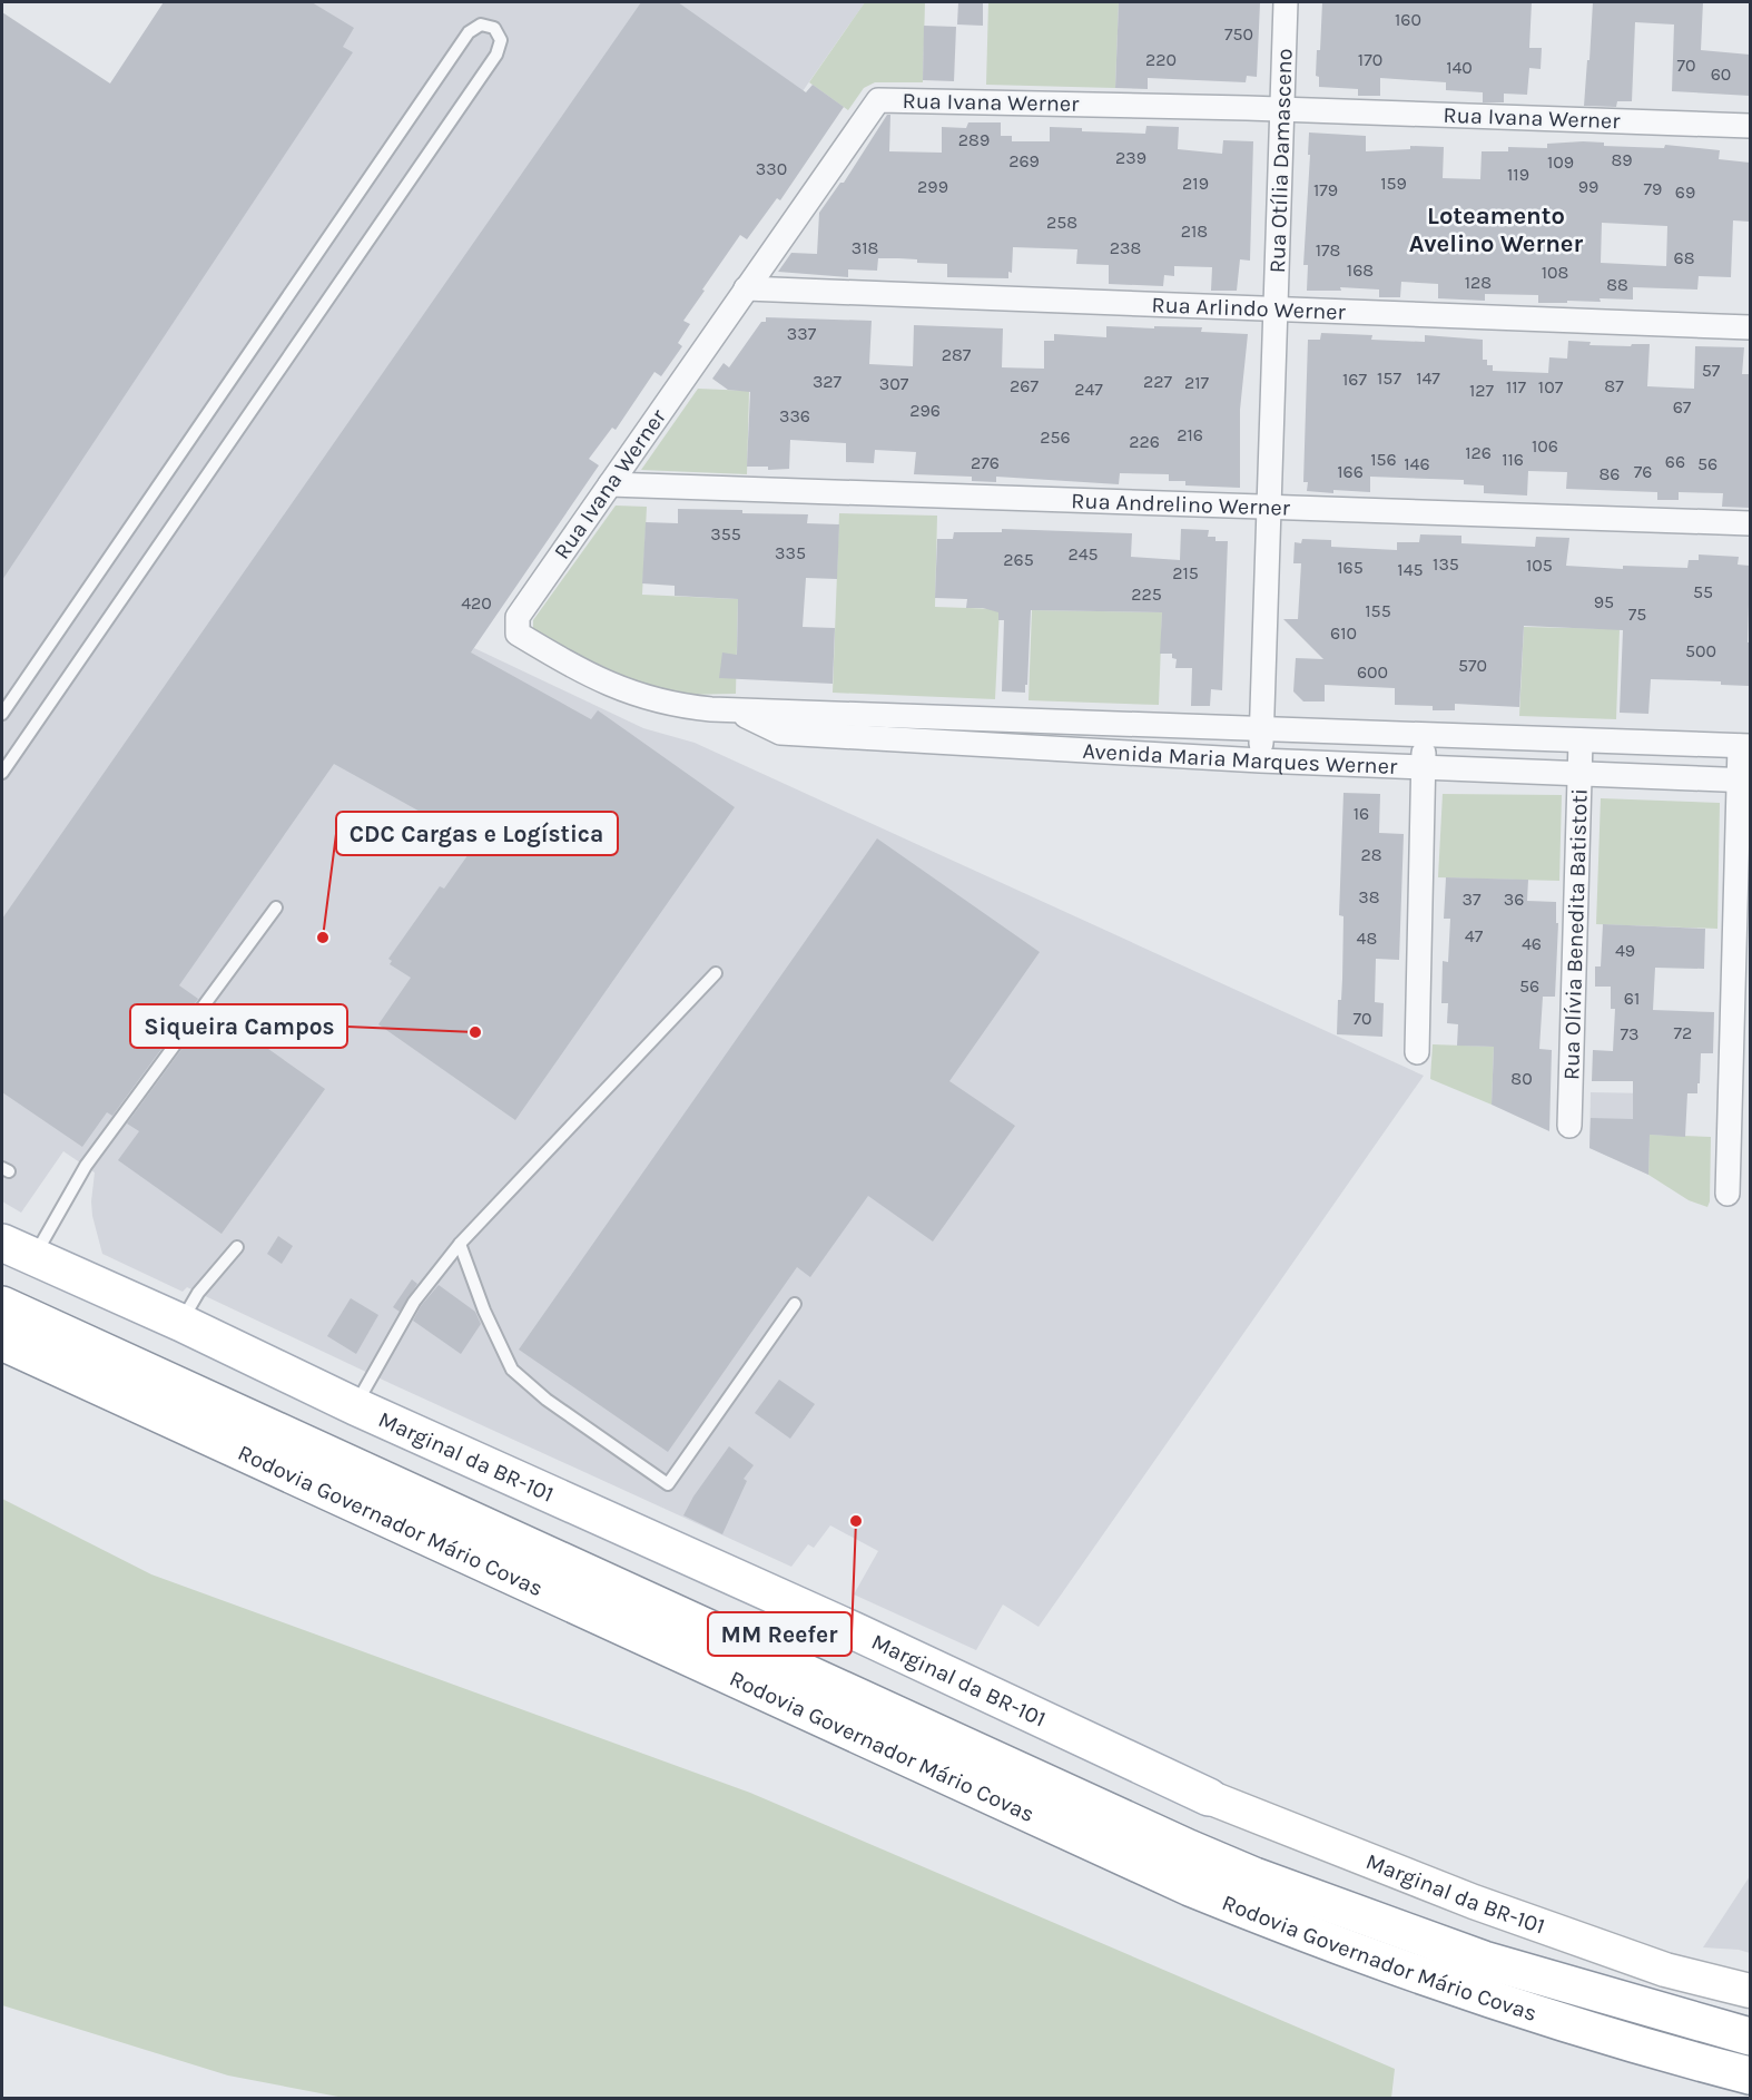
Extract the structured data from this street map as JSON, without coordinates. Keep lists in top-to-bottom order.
{
  "streets": {
    "main road": ["Marginal da BR-101", "Rodovia Governador Mário Covas"],
    "street": [
      "Rua Ivana Werner",
      "Rua Otília Damasceno",
      "Rua Arlindo Werner",
      "Rua Andrelino Werner",
      "Avenida Maria Marques Werner",
      "Rua Olívia Benedita Batistoti"
    ]
  },
  "crossings": [
    ["Rua Ivana Werner", "Rua Otília Damasceno"],
    ["Rua Ivana Werner", "Rua Arlindo Werner"],
    ["Rua Ivana Werner", "Rua Andrelino Werner"],
    ["Rua Ivana Werner", "Avenida Maria Marques Werner"],
    ["Rua Otília Damasceno", "Rua Arlindo Werner"],
    ["Rua Otília Damasceno", "Rua Andrelino Werner"],
    ["Rua Otília Damasceno", "Avenida Maria Marques Werner"],
    ["Avenida Maria Marques Werner", "Rua Olívia Benedita Batistoti"]
  ],
  "districts": ["Loteamento Avelino Werner"],
  "places": ["CDC Cargas e Logística", "Siqueira Campos", "MM Reefer"],
  "house_numbers": [
    "160",
    "750",
    "220",
    "170",
    "70",
    "140",
    "60",
    "289",
    "239",
    "89",
    "269",
    "109",
    "330",
    "119",
    "219",
    "159",
    "299",
    "99",
    "79",
    "179",
    "69",
    "258",
    "218",
    "318",
    "238",
    "178",
    "68",
    "168",
    "108",
    "128",
    "88",
    "337",
    "287",
    "57",
    "157",
    "147",
    "167",
    "327",
    "227",
    "217",
    "307",
    "267",
    "87",
    "117",
    "107",
    "247",
    "127",
    "67",
    "296",
    "336",
    "216",
    "256",
    "226",
    "106",
    "126",
    "156",
    "116",
    "66",
    "276",
    "146",
    "56",
    "166",
    "76",
    "86",
    "355",
    "335",
    "245",
    "265",
    "135",
    "105",
    "165",
    "145",
    "215",
    "55",
    "225",
    "95",
    "420",
    "155",
    "75",
    "610",
    "500",
    "570",
    "600",
    "16",
    "28",
    "38",
    "37",
    "36",
    "47",
    "48",
    "46",
    "49",
    "56",
    "61",
    "70",
    "72",
    "73",
    "80"
  ]
}
